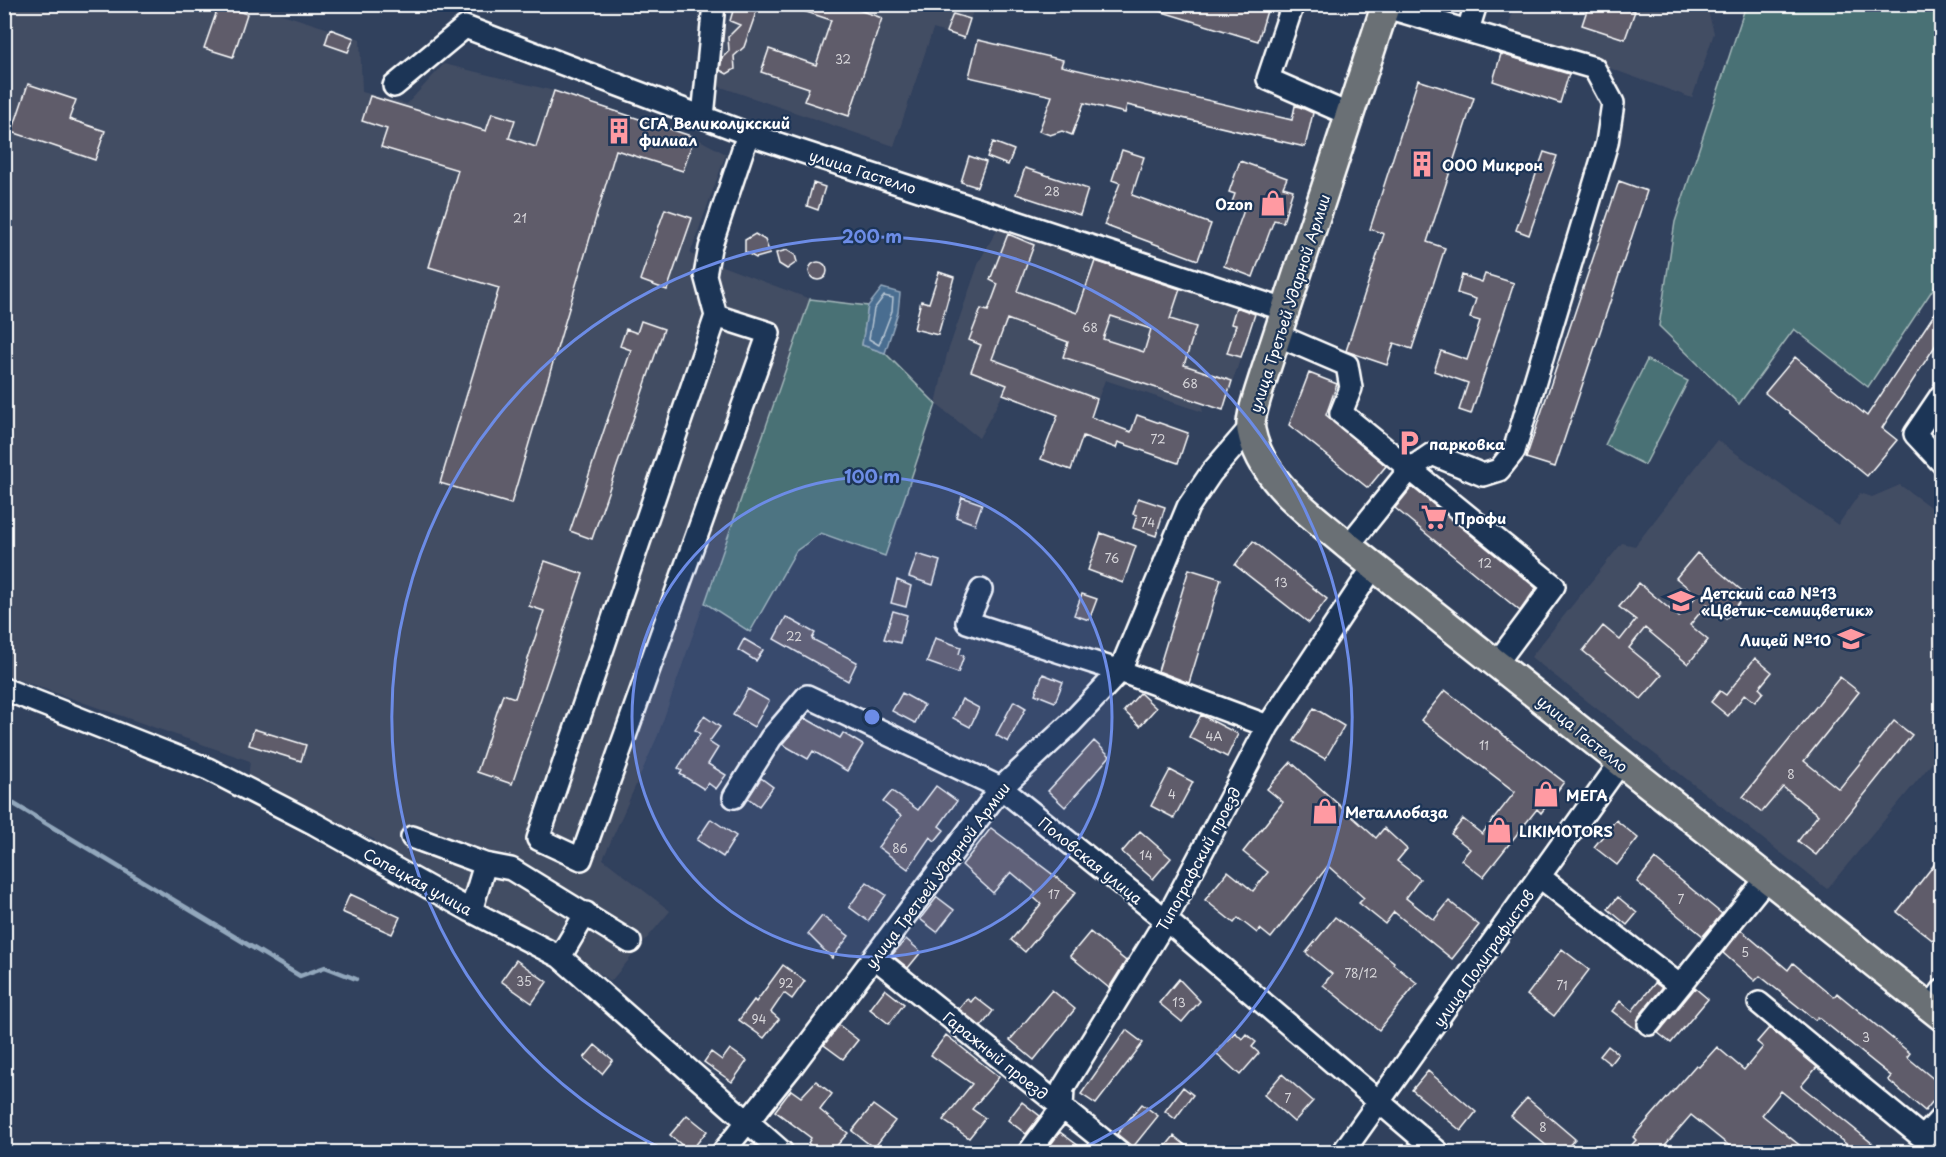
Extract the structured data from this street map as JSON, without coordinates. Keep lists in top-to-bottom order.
{
  "streets": {
    "main road": ["улица Гастелло", "улица Третьей Ударной Армии"],
    "street": [
      "Типографский проезд",
      "Половская улица",
      "Сопецкая улица",
      "улица Полиграфистов",
      "Гаражный проезд"
    ]
  },
  "crossings": [
    ["улица Гастелло", "улица Третьей Ударной Армии"],
    ["улица Гастелло", "Типографский проезд"],
    ["улица Гастелло", "улица Полиграфистов"],
    ["улица Третьей Ударной Армии", "Половская улица"],
    ["улица Третьей Ударной Армии", "Сопецкая улица"],
    ["улица Третьей Ударной Армии", "Гаражный проезд"],
    ["Типографский проезд", "Половская улица"],
    ["Типографский проезд", "Гаражный проезд"],
    ["Половская улица", "улица Полиграфистов"]
  ],
  "places": {
    "building": ["СГА Великолукский филиал", "ООО Микрон"],
    "shop": [
      "Ozon",
      "МЕГА",
      "Металлобаза",
      "LIKIMOTORS"
    ],
    "parking": ["парковка"],
    "supermarket": ["Профи"],
    "school or university": ["Детский сад №13 «Цветик–семицветик»", "Лицей №10"]
  },
  "house_numbers": [
    "32",
    "28",
    "21",
    "68",
    "68",
    "72",
    "74",
    "76",
    "12",
    "13",
    "22",
    "4А",
    "11",
    "8",
    "4",
    "86",
    "14",
    "17",
    "7",
    "5",
    "78/12",
    "35",
    "92",
    "71",
    "13",
    "94",
    "3",
    "7",
    "8"
  ],
  "rings": ["200 m", "100 m"]
}
